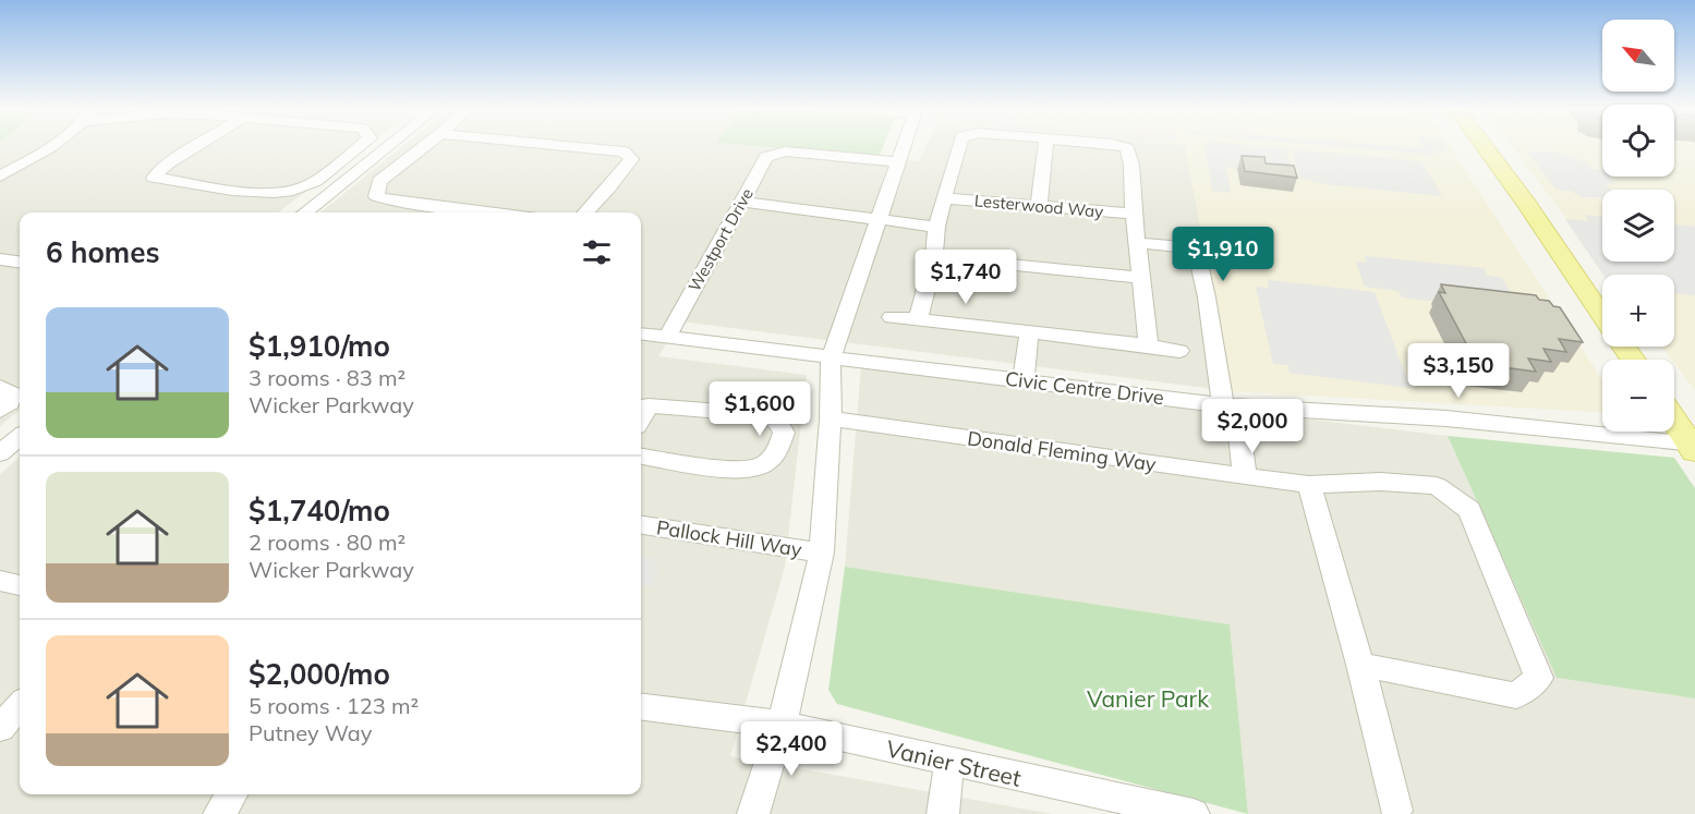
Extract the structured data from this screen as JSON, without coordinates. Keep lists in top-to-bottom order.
{
  "streets": {
    "street": [
      "Lesterwood Way",
      "Westport Drive",
      "Civic Centre Drive",
      "Donald Fleming Way",
      "Pallock Hill Way",
      "Vanier Street"
    ]
  },
  "crossings": [
    ["Westport Drive", "Civic Centre Drive"]
  ],
  "parks": ["Vanier Park"],
  "north": "top left",
  "page": {
    "map_buttons": ["+", "−"],
    "heading": "6 homes",
    "price": [
      "$1,910",
      "$1,740",
      "$3,150",
      "$1,600",
      "$2,000",
      "$2,400"
    ],
    "list": [
      {
        "name": "$1,910/mo",
        "note": "3 rooms · 83 m² · Wicker Parkway"
      },
      {
        "name": "$1,740/mo",
        "note": "2 rooms · 80 m² · Wicker Parkway"
      },
      {
        "name": "$2,000/mo",
        "note": "5 rooms · 123 m² · Putney Way"
      }
    ]
  }
}
